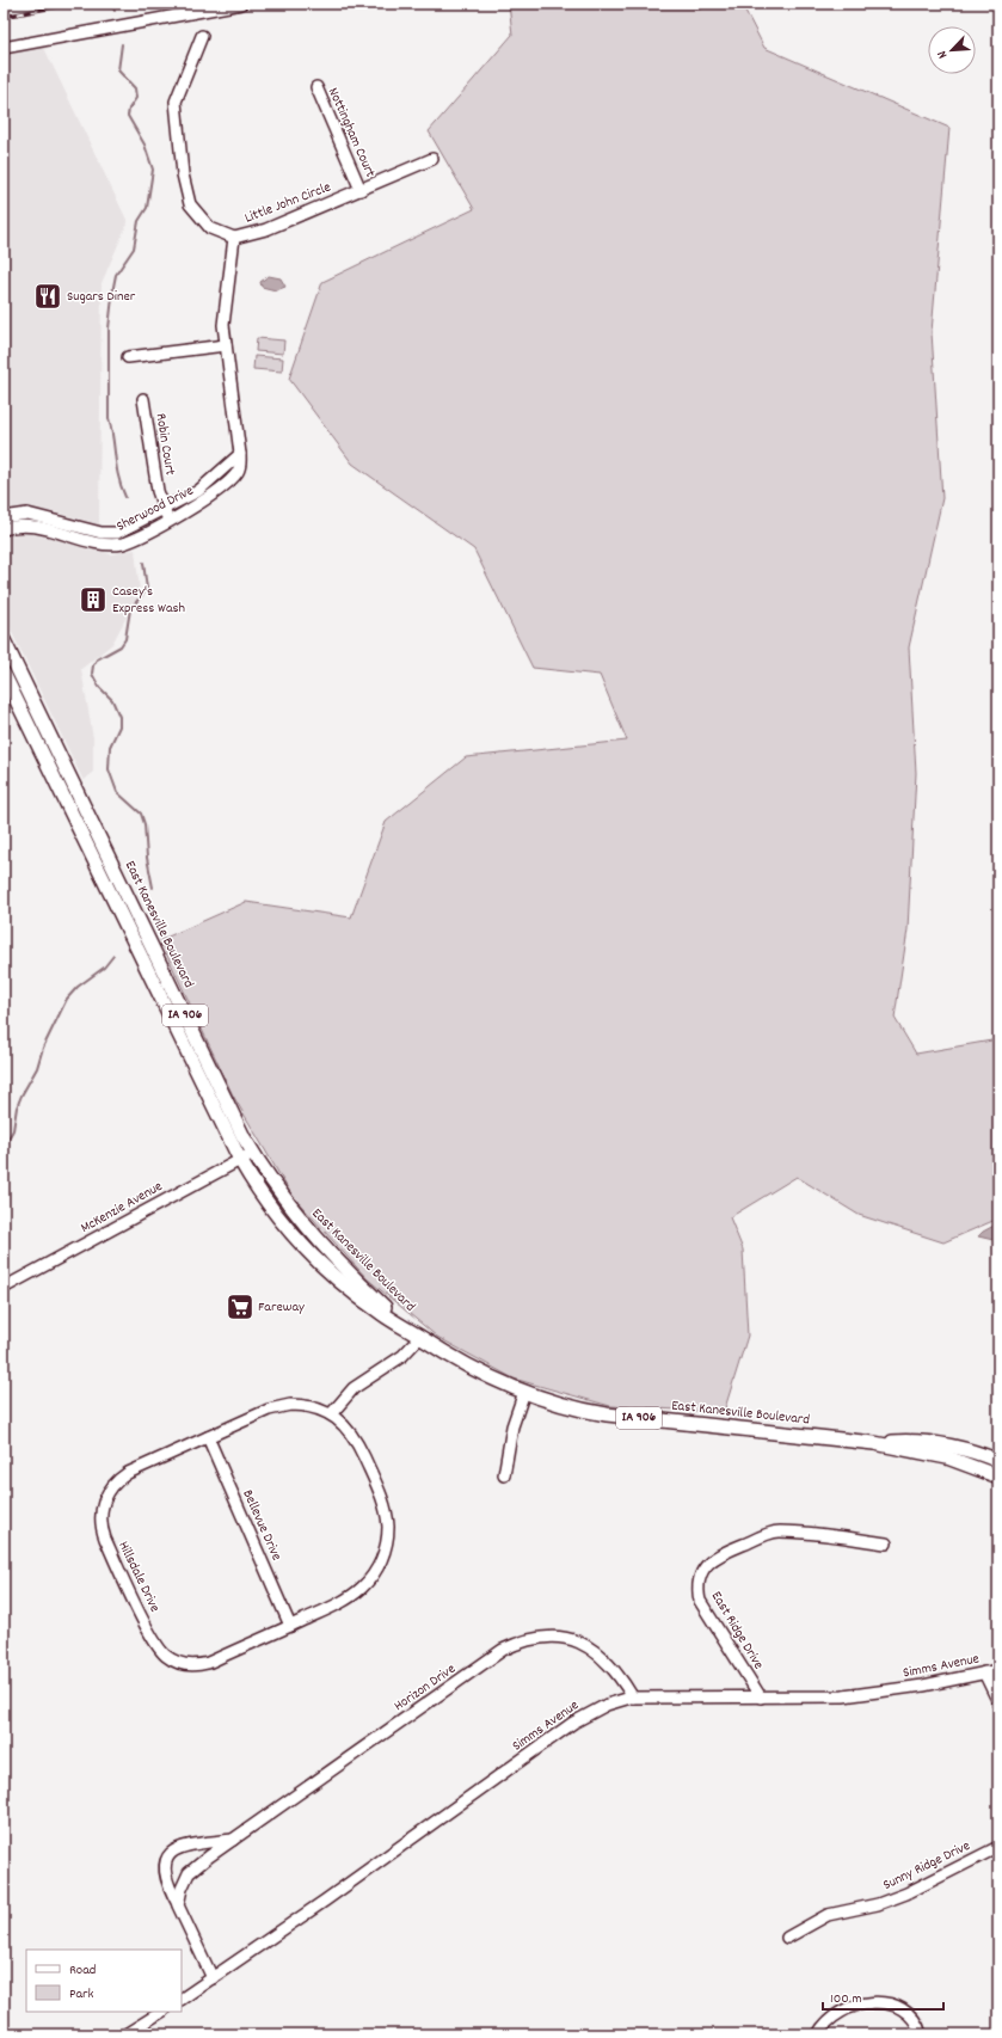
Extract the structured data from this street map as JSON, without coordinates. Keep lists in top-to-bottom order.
{
  "streets": {
    "main road": ["East Kanesville Boulevard", "IA 906"],
    "street": [
      "Nottingham Court",
      "Little John Circle",
      "Robin Court",
      "Sherwood Drive",
      "McKenzie Avenue",
      "Bellevue Drive",
      "Hillsdale Drive",
      "East Ridge Drive",
      "Simms Avenue",
      "Horizon Drive",
      "Sunny Ridge Drive"
    ]
  },
  "crossings": [
    ["Nottingham Court", "Little John Circle"],
    ["Little John Circle", "Sherwood Drive"],
    ["Robin Court", "Sherwood Drive"],
    ["East Kanesville Boulevard", "McKenzie Avenue"],
    ["Bellevue Drive", "Hillsdale Drive"],
    ["East Ridge Drive", "Simms Avenue"],
    ["Simms Avenue", "Horizon Drive"]
  ],
  "places": {
    "restaurant": ["Sugars Diner"],
    "building": ["Casey's Express Wash"],
    "supermarket": ["Fareway"]
  },
  "legend": ["Road", "Park"],
  "scale_bar": "100 m",
  "north": "bottom left"
}
